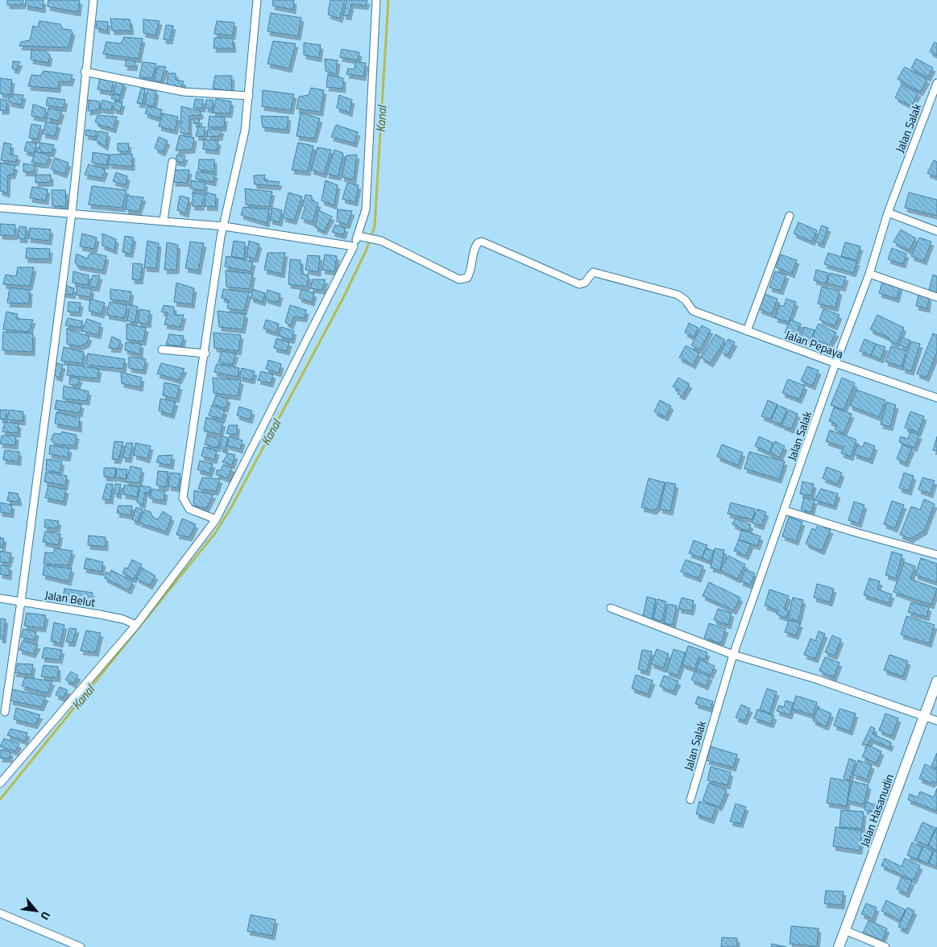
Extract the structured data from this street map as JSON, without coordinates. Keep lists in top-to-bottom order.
{
  "streets": {
    "main road": ["Jalan Hasanudin"],
    "street": ["Jalan Salak", "Jalan Pepaya", "Jalan Belut"]
  },
  "crossings": [
    ["Jalan Salak", "Jalan Pepaya"]
  ],
  "water": ["Kanal"],
  "north": "bottom right"
}
